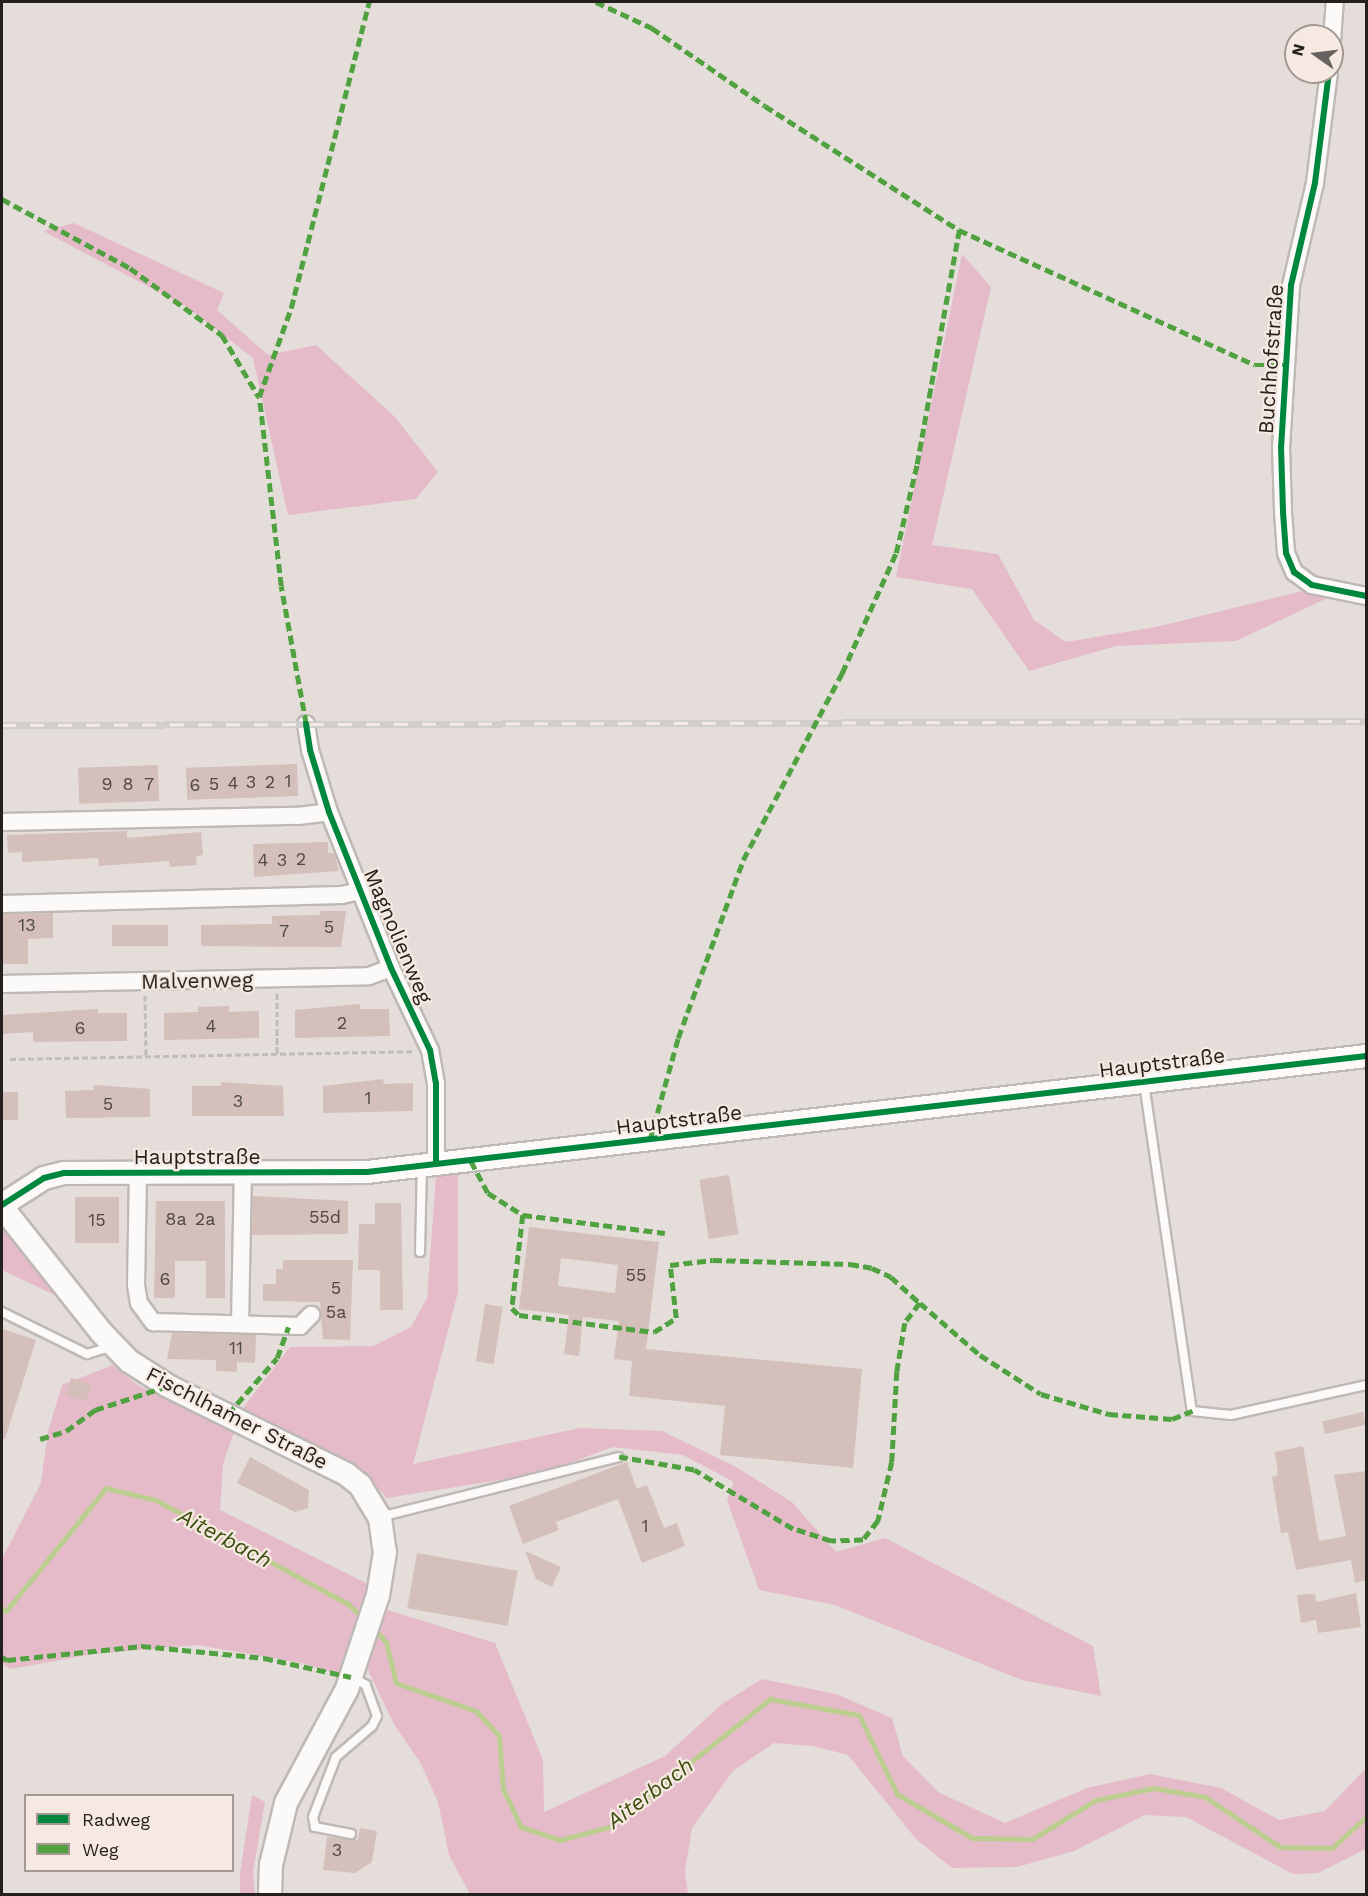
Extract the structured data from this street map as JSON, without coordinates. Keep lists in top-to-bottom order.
{
  "streets": {
    "street": [
      "Buchhofstraße",
      "Magnolienweg",
      "Malvenweg",
      "Hauptstraße",
      "Fischlhamer Straße"
    ]
  },
  "crossings": [
    ["Magnolienweg", "Malvenweg"],
    ["Magnolienweg", "Hauptstraße"],
    ["Hauptstraße", "Fischlhamer Straße"]
  ],
  "water": ["Aiterbach"],
  "house_numbers": [
    "1",
    "3",
    "2",
    "4",
    "9",
    "8",
    "7",
    "5",
    "6",
    "2",
    "4",
    "3",
    "13",
    "5",
    "7",
    "2",
    "4",
    "6",
    "1",
    "3",
    "5",
    "55d",
    "8a",
    "2a",
    "15",
    "55",
    "6",
    "5",
    "5a",
    "11",
    "1",
    "3"
  ],
  "legend": ["Radweg", "Weg"],
  "north": "left"
}
